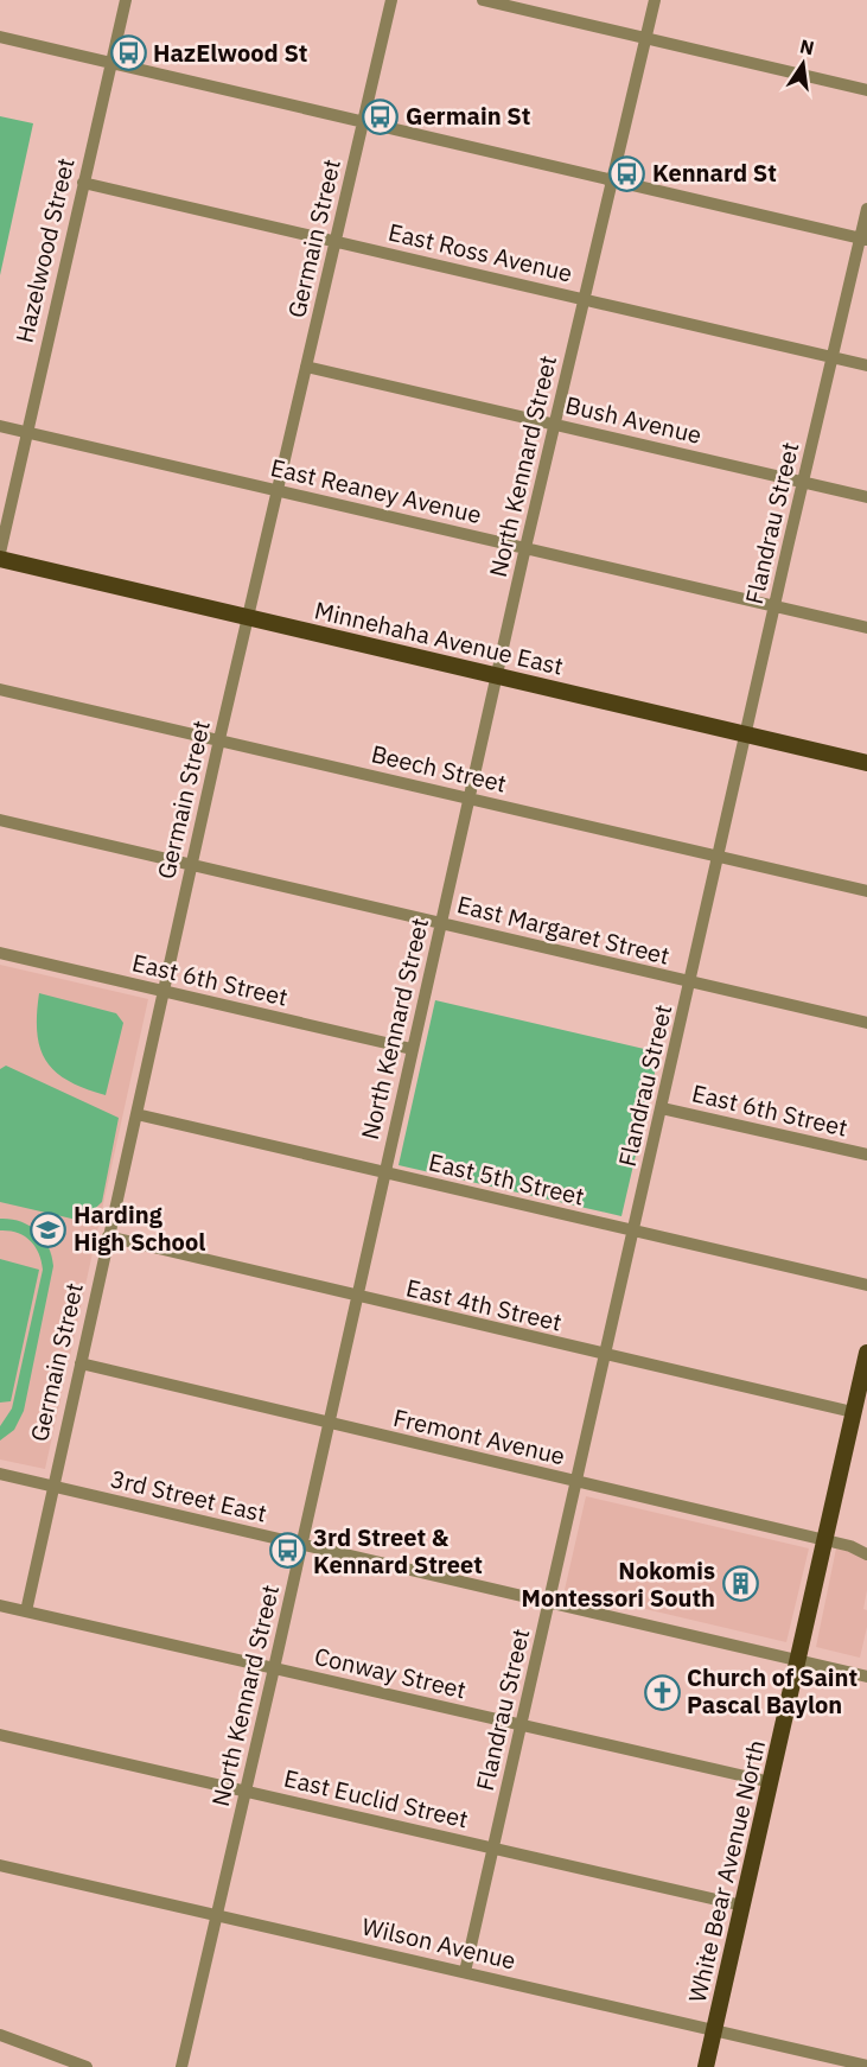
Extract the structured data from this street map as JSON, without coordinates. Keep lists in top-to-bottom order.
{
  "streets": {
    "main road": ["Minnehaha Avenue East", "White Bear Avenue North"],
    "street": [
      "Germain Street",
      "Hazelwood Street",
      "East Ross Avenue",
      "Bush Avenue",
      "North Kennard Street",
      "East Reaney Avenue",
      "Flandrau Street",
      "Beech Street",
      "East Margaret Street",
      "East 6th Street",
      "East 5th Street",
      "East 4th Street",
      "Fremont Avenue",
      "3rd Street East",
      "Conway Street",
      "East Euclid Street",
      "Wilson Avenue"
    ]
  },
  "crossings": [
    ["Germain Street", "East Ross Avenue"],
    ["Germain Street", "Bush Avenue"],
    ["Germain Street", "East Reaney Avenue"],
    ["Germain Street", "Minnehaha Avenue East"],
    ["Germain Street", "Beech Street"],
    ["Germain Street", "East Margaret Street"],
    ["Germain Street", "East 6th Street"],
    ["Germain Street", "East 5th Street"],
    ["Germain Street", "East 4th Street"],
    ["Germain Street", "Fremont Avenue"],
    ["Germain Street", "3rd Street East"],
    ["Germain Street", "Conway Street"],
    ["Hazelwood Street", "East Ross Avenue"],
    ["Hazelwood Street", "East Reaney Avenue"],
    ["East Ross Avenue", "North Kennard Street"],
    ["East Ross Avenue", "Flandrau Street"],
    ["Bush Avenue", "North Kennard Street"],
    ["Bush Avenue", "Flandrau Street"],
    ["North Kennard Street", "East Reaney Avenue"],
    ["North Kennard Street", "Minnehaha Avenue East"],
    ["North Kennard Street", "Beech Street"],
    ["North Kennard Street", "East Margaret Street"],
    ["North Kennard Street", "East 6th Street"],
    ["North Kennard Street", "East 5th Street"],
    ["North Kennard Street", "East 4th Street"],
    ["North Kennard Street", "Fremont Avenue"],
    ["North Kennard Street", "3rd Street East"],
    ["North Kennard Street", "Conway Street"],
    ["North Kennard Street", "East Euclid Street"],
    ["North Kennard Street", "Wilson Avenue"],
    ["East Reaney Avenue", "Flandrau Street"],
    ["Flandrau Street", "Minnehaha Avenue East"],
    ["Flandrau Street", "Beech Street"],
    ["Flandrau Street", "East Margaret Street"],
    ["Flandrau Street", "East 6th Street"],
    ["Flandrau Street", "East 5th Street"],
    ["Flandrau Street", "East 4th Street"],
    ["Flandrau Street", "Fremont Avenue"],
    ["Flandrau Street", "3rd Street East"],
    ["Flandrau Street", "Conway Street"],
    ["Flandrau Street", "East Euclid Street"],
    ["Flandrau Street", "Wilson Avenue"],
    ["East 4th Street", "White Bear Avenue North"],
    ["Fremont Avenue", "White Bear Avenue North"],
    ["3rd Street East", "White Bear Avenue North"],
    ["Conway Street", "White Bear Avenue North"],
    ["East Euclid Street", "White Bear Avenue North"],
    ["White Bear Avenue North", "Wilson Avenue"]
  ],
  "places": {
    "bus stop": [
      "HazElwood St",
      "Germain St",
      "Kennard St",
      "3rd Street & Kennard Street"
    ],
    "school or university": ["Harding High School"],
    "building": ["Nokomis Montessori South"],
    "church": ["Church of Saint Pascal Baylon"]
  },
  "north": "top"
}
